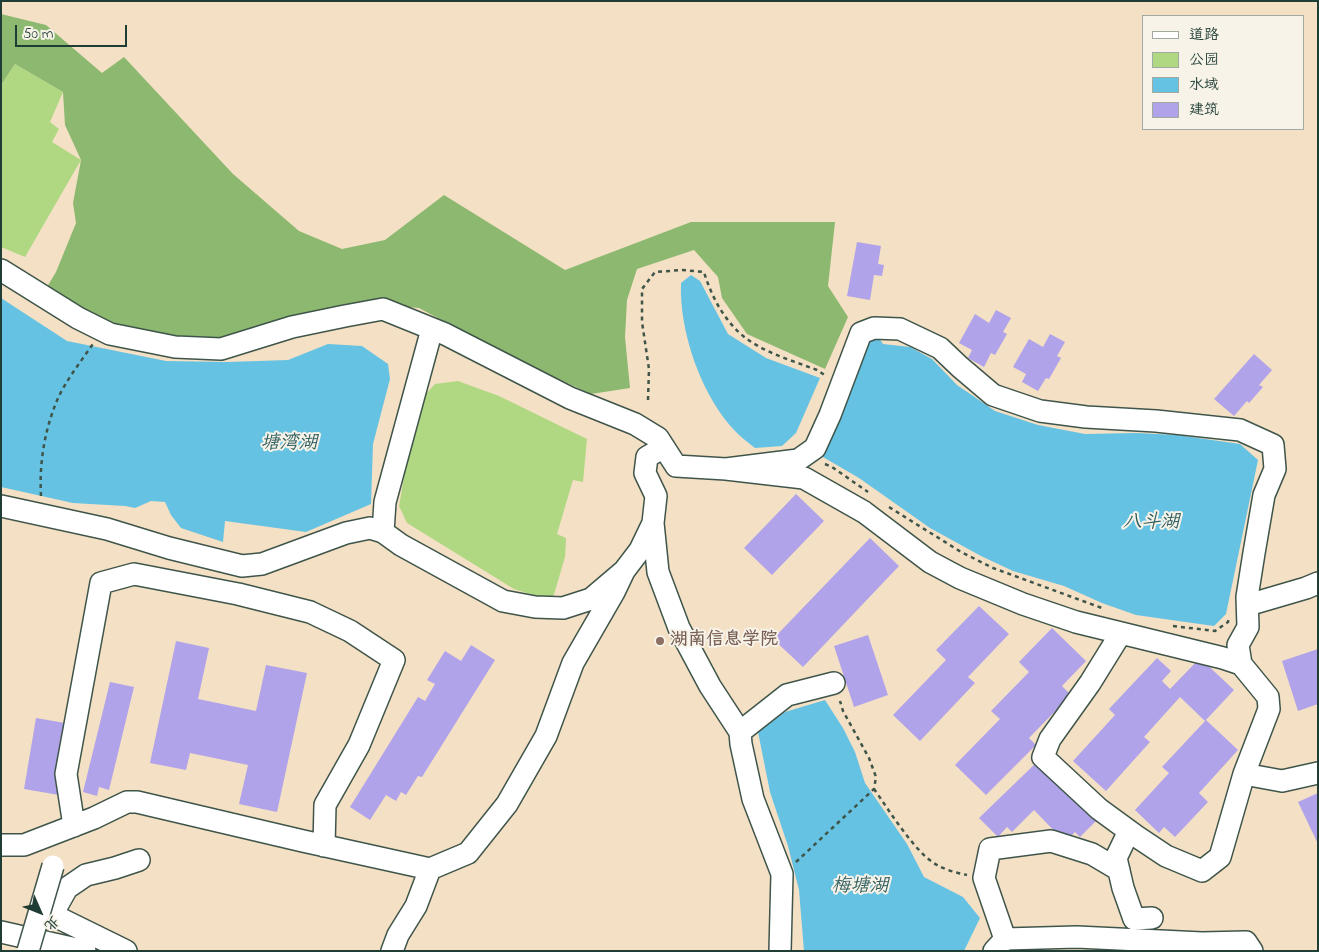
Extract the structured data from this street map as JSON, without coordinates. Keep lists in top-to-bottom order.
{
  "water": ["塘湾湖", "八斗湖", "梅塘湖"],
  "places": ["湖南信息学院"],
  "legend": [
    "道路",
    "公园",
    "水域",
    "建筑"
  ],
  "scale_bar": "50 m",
  "north": "bottom right"
}
